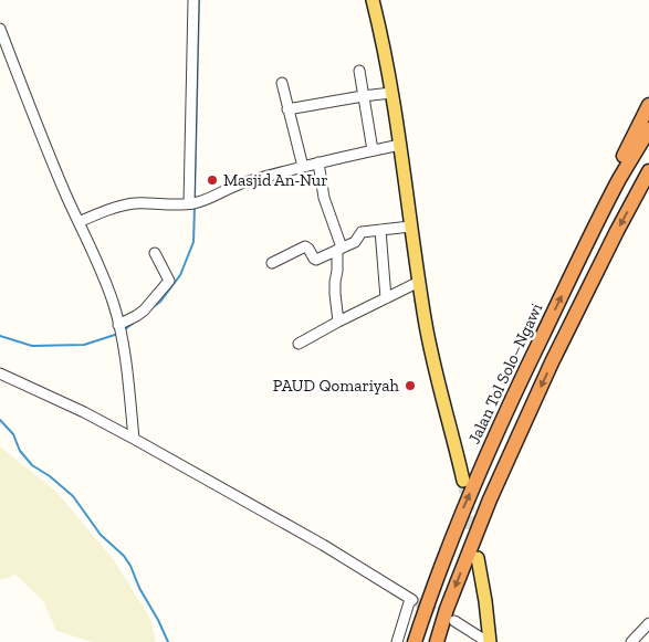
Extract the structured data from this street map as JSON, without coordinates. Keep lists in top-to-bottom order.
{
  "streets": {
    "highway": ["Jalan Tol Solo–Ngawi"]
  },
  "places": ["Masjid An-Nur", "PAUD Qomariyah"]
}
